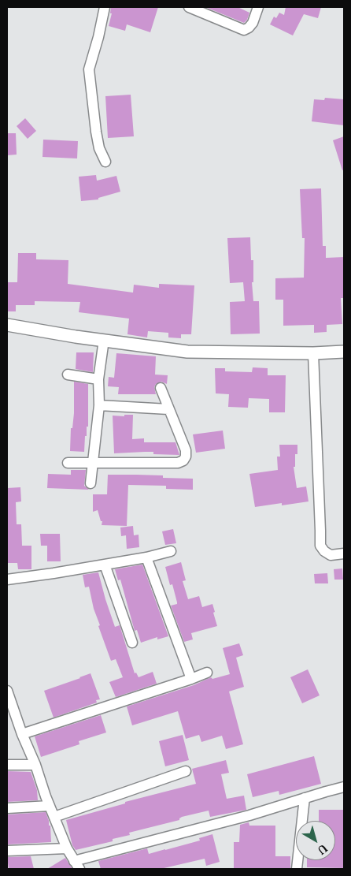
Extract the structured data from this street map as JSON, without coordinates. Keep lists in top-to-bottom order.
{
  "north": "bottom right"
}
